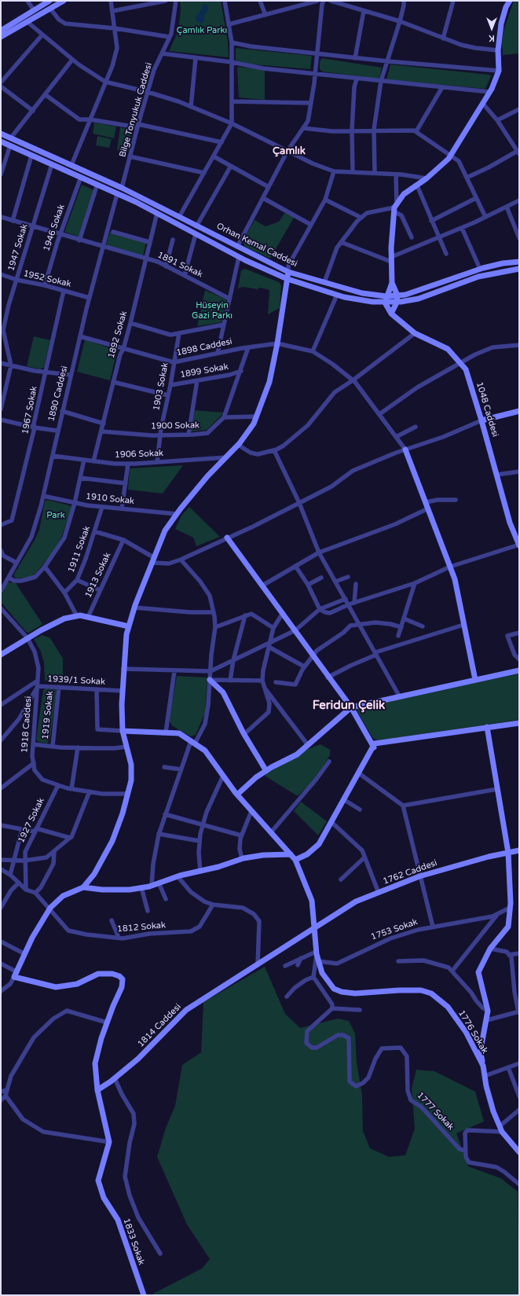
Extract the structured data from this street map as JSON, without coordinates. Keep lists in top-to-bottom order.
{
  "streets": {
    "street": [
      "Bilge Tonyukuk Caddesi",
      "1946 Sokak",
      "Orhan Kemal Caddesi",
      "1947 Sokak",
      "1891 Sokak",
      "1952 Sokak",
      "1892 Sokak",
      "1898 Caddesi",
      "1899 Sokak",
      "1903 Sokak",
      "1890 Caddesi",
      "1048 Caddesi",
      "1967 Sokak",
      "1900 Sokak",
      "1906 Sokak",
      "1910 Sokak",
      "1911 Sokak",
      "1913 Sokak",
      "1939/1 Sokak",
      "1919 Sokak",
      "1918 Caddesi",
      "1927 Sokak",
      "1762 Caddesi",
      "1812 Sokak",
      "1753 Sokak",
      "1814 Caddesi",
      "1776 Sokak",
      "1777 Sokak",
      "1833 Sokak"
    ]
  },
  "crossings": [
    ["Bilge Tonyukuk Caddesi", "Orhan Kemal Caddesi"],
    ["1946 Sokak", "Orhan Kemal Caddesi"],
    ["1946 Sokak", "1891 Sokak"],
    ["1946 Sokak", "1952 Sokak"],
    ["Orhan Kemal Caddesi", "1947 Sokak"],
    ["Orhan Kemal Caddesi", "1892 Sokak"],
    ["Orhan Kemal Caddesi", "1890 Caddesi"],
    ["Orhan Kemal Caddesi", "1048 Caddesi"],
    ["1947 Sokak", "1891 Sokak"],
    ["1947 Sokak", "1952 Sokak"],
    ["1891 Sokak", "1892 Sokak"],
    ["1891 Sokak", "1890 Caddesi"],
    ["1952 Sokak", "1890 Caddesi"],
    ["1952 Sokak", "1967 Sokak"],
    ["1892 Sokak", "1898 Caddesi"],
    ["1892 Sokak", "1900 Sokak"],
    ["1892 Sokak", "1906 Sokak"],
    ["1898 Caddesi", "1903 Sokak"],
    ["1898 Caddesi", "1890 Caddesi"],
    ["1898 Caddesi", "1900 Sokak"],
    ["1899 Sokak", "1903 Sokak"],
    ["1899 Sokak", "1900 Sokak"],
    ["1903 Sokak", "1900 Sokak"],
    ["1903 Sokak", "1906 Sokak"],
    ["1890 Caddesi", "1906 Sokak"],
    ["1890 Caddesi", "1910 Sokak"],
    ["1910 Sokak", "1911 Sokak"],
    ["1939/1 Sokak", "1919 Sokak"],
    ["1939/1 Sokak", "1918 Caddesi"],
    ["1918 Caddesi", "1927 Sokak"],
    ["1762 Caddesi", "1814 Caddesi"],
    ["1753 Sokak", "1776 Sokak"],
    ["1776 Sokak", "1777 Sokak"]
  ],
  "districts": ["Çamlık", "Feridun Çelik"],
  "parks": ["Çamlık Parkı", "Hüseyin Gazi Parkı", "Park"],
  "north": "bottom"
}
